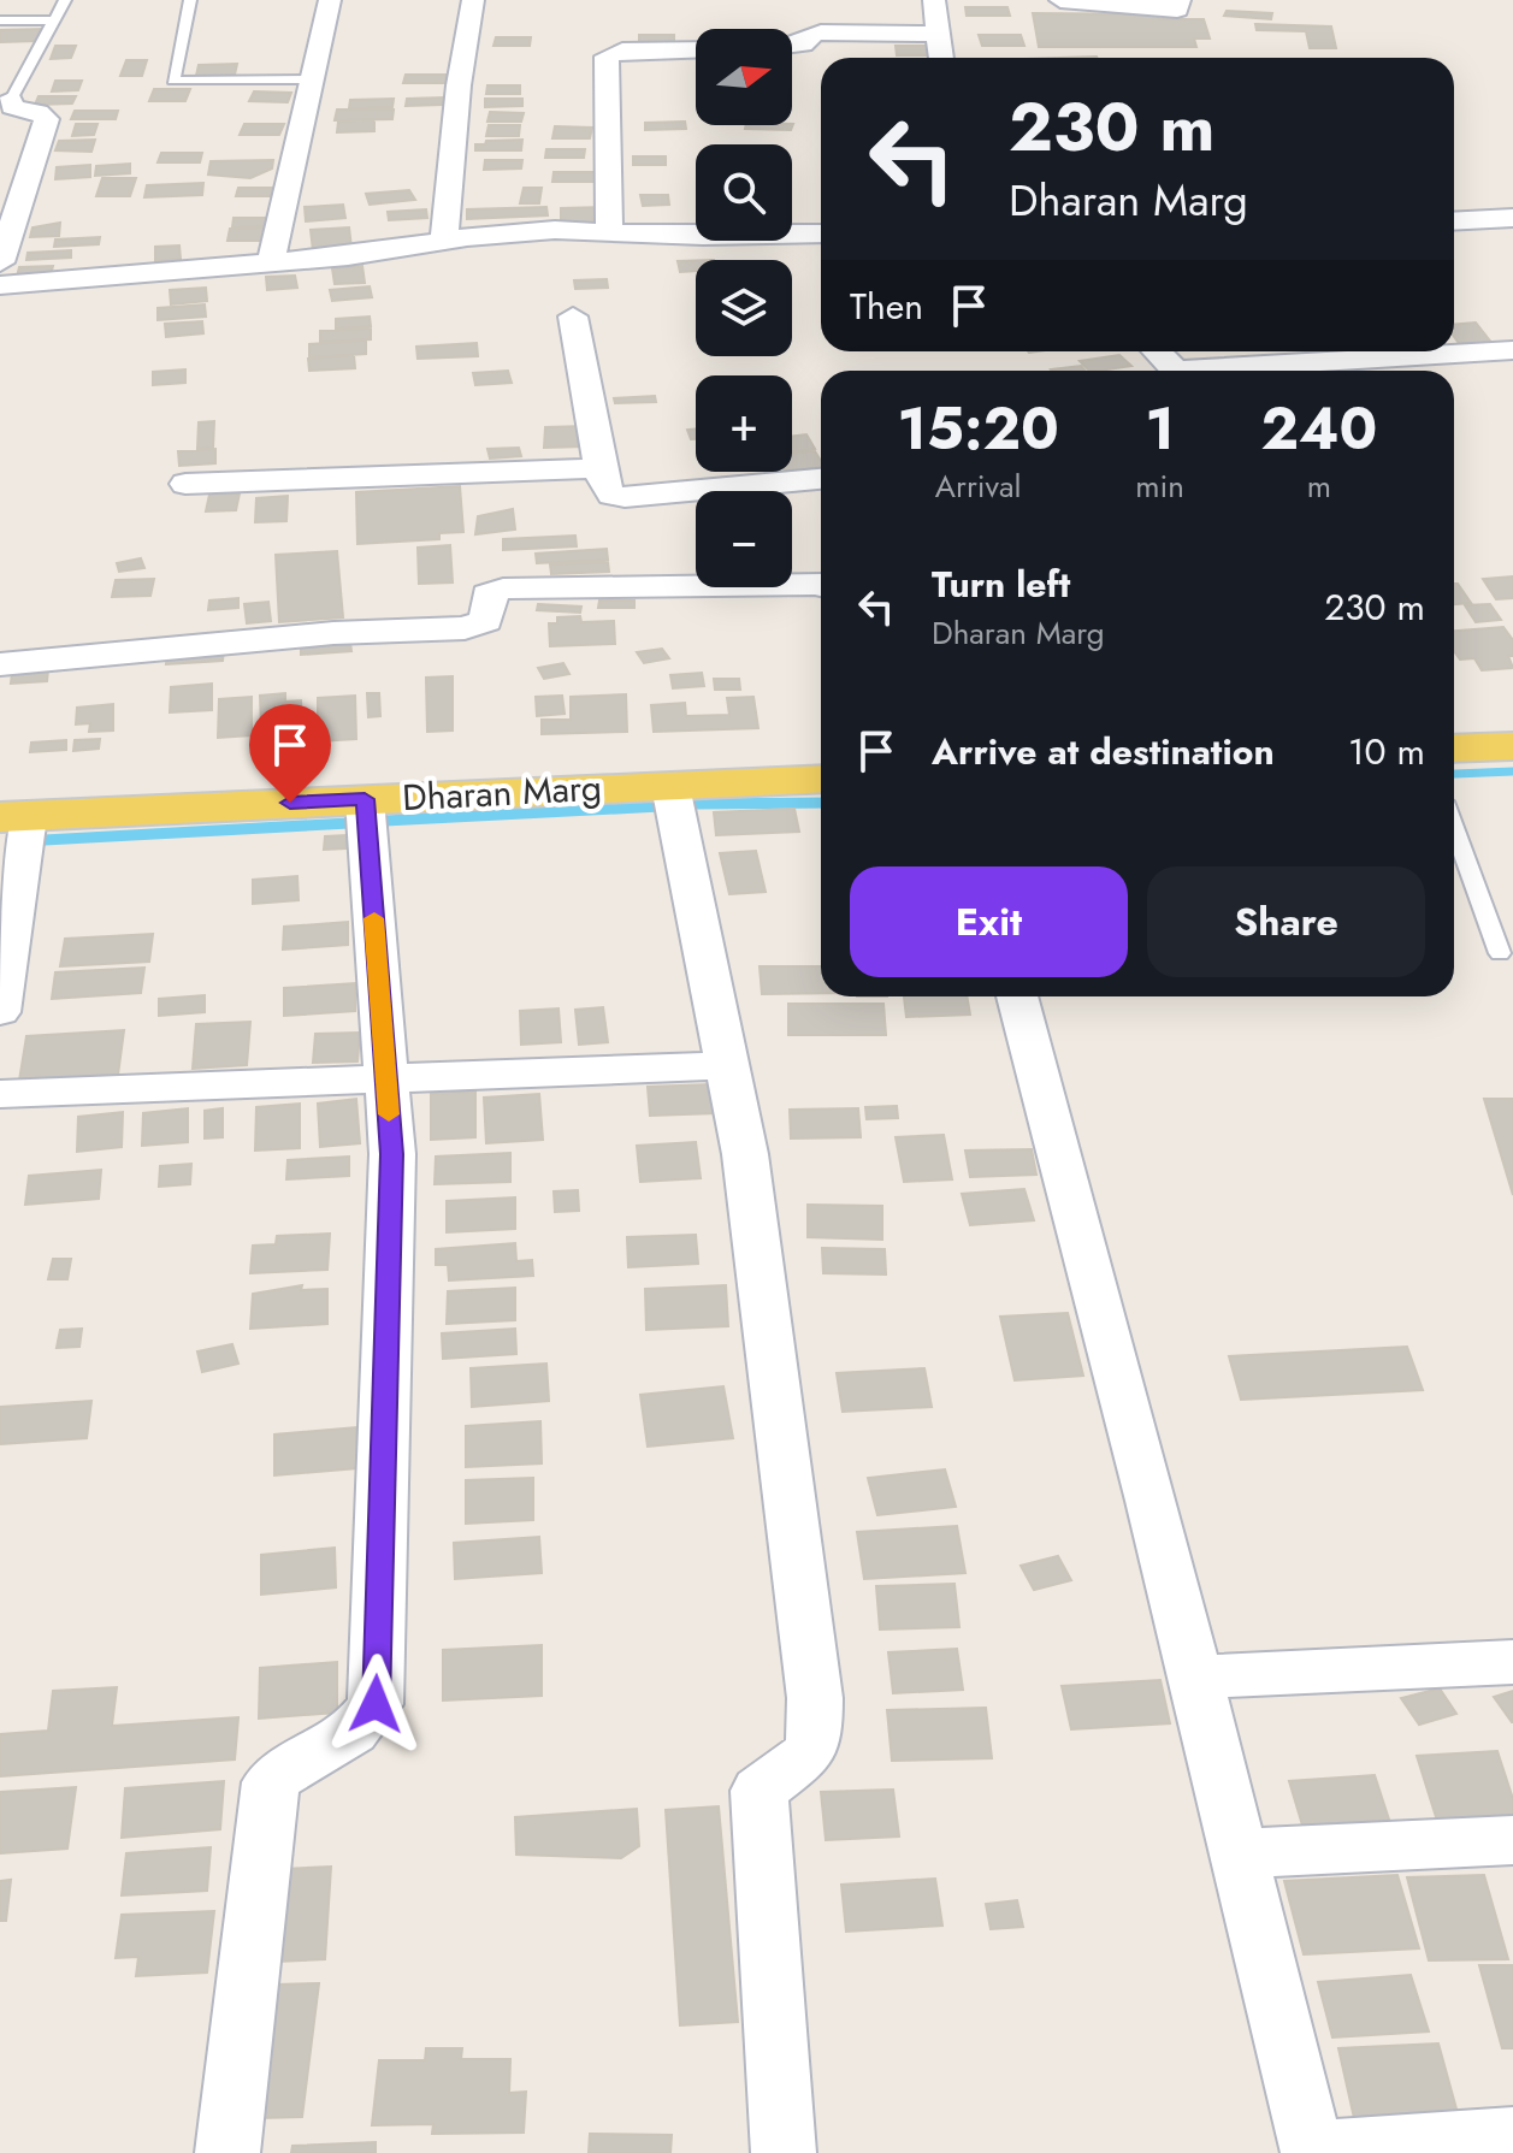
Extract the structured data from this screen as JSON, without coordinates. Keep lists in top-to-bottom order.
{
  "streets": {
    "main road": ["Dharan Marg"]
  },
  "north": "right",
  "page": {
    "map_buttons": ["+", "−"],
    "turn": ["230 m", "Dharan Marg"],
    "then": "Then",
    "eta": [
      "15:20",
      "Arrival",
      "1",
      "min",
      "240",
      "m"
    ],
    "list": [
      {
        "name": "Turn left",
        "note": "Dharan Marg",
        "value": "230 m"
      },
      {
        "name": "Arrive at destination",
        "value": "10 m"
      }
    ],
    "buttons": ["Exit", "Share"]
  }
}
